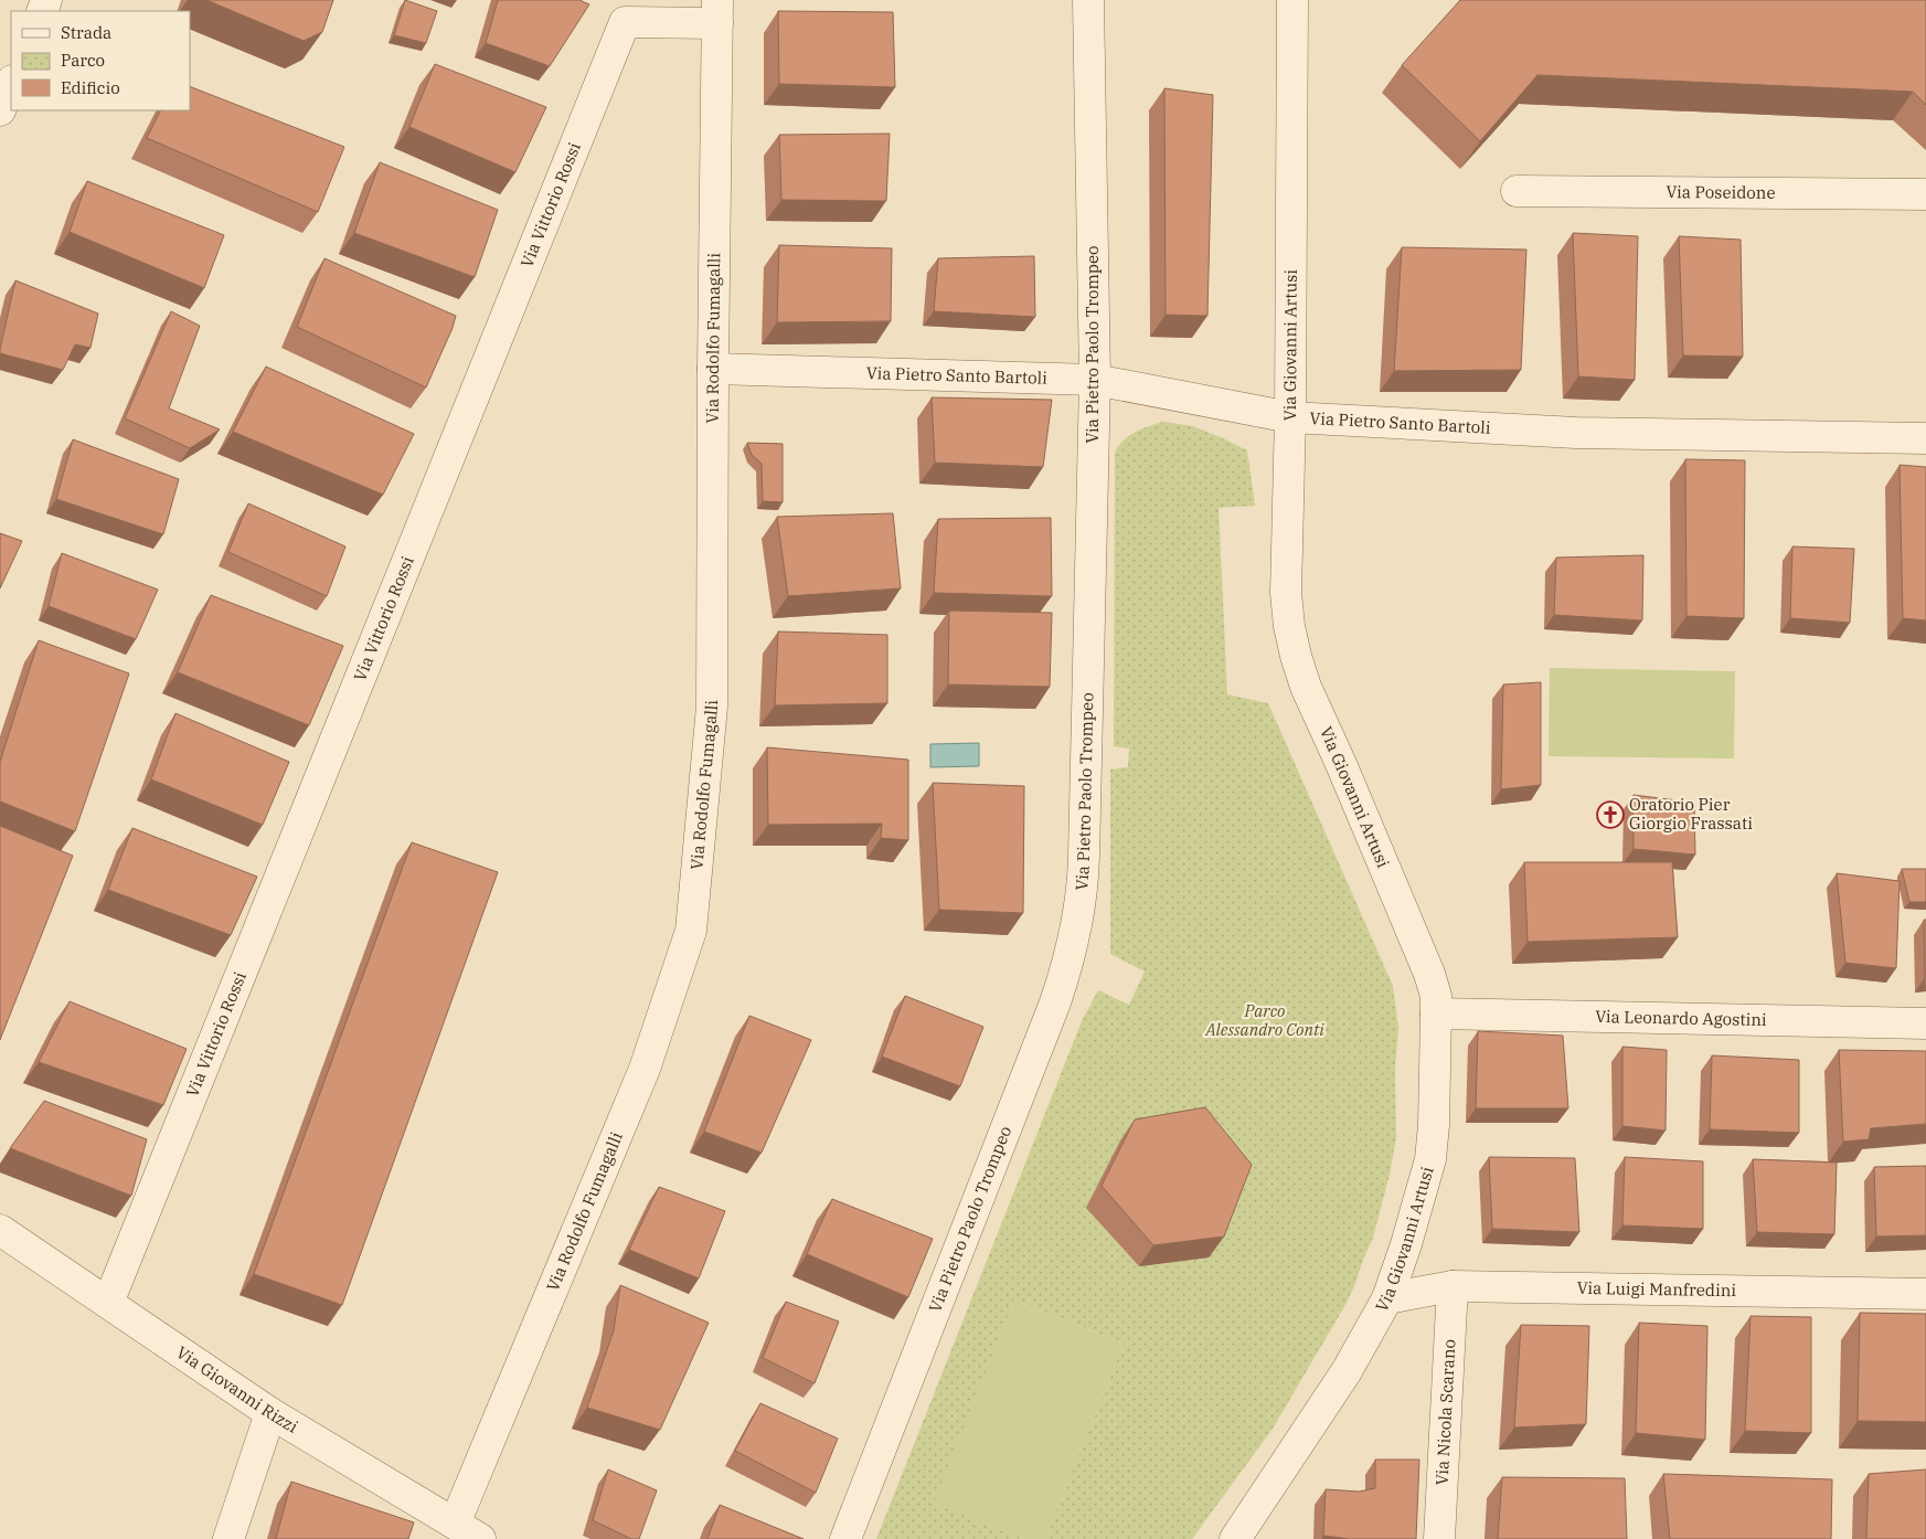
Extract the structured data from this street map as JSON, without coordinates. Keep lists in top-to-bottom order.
{
  "streets": {
    "street": [
      "Via Poseidone",
      "Via Vittorio Rossi",
      "Via Rodolfo Fumagalli",
      "Via Pietro Paolo Trompeo",
      "Via Giovanni Artusi",
      "Via Pietro Santo Bartoli",
      "Via Leonardo Agostini",
      "Via Luigi Manfredini",
      "Via Giovanni Rizzi",
      "Via Nicola Scarano"
    ]
  },
  "crossings": [
    ["Via Vittorio Rossi", "Via Rodolfo Fumagalli"],
    ["Via Vittorio Rossi", "Via Giovanni Rizzi"],
    ["Via Rodolfo Fumagalli", "Via Pietro Santo Bartoli"],
    ["Via Rodolfo Fumagalli", "Via Giovanni Rizzi"],
    ["Via Pietro Paolo Trompeo", "Via Pietro Santo Bartoli"],
    ["Via Giovanni Artusi", "Via Pietro Santo Bartoli"],
    ["Via Giovanni Artusi", "Via Leonardo Agostini"],
    ["Via Giovanni Artusi", "Via Luigi Manfredini"],
    ["Via Luigi Manfredini", "Via Nicola Scarano"]
  ],
  "parks": ["Parco Alessandro Conti"],
  "places": {
    "church": ["Oratorio Pier Giorgio Frassati"]
  },
  "legend": ["Strada", "Parco", "Edificio"]
}
